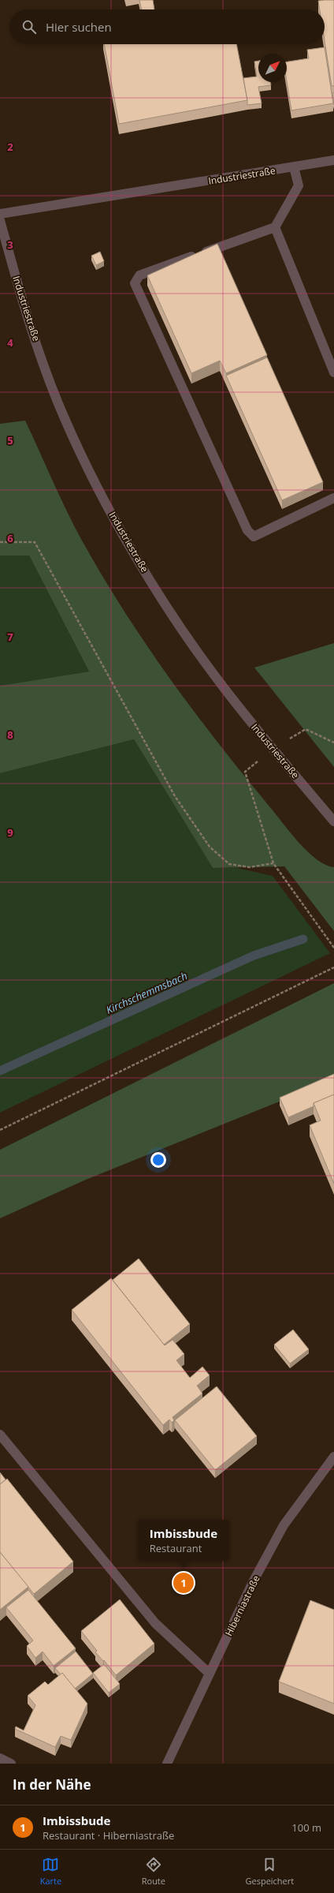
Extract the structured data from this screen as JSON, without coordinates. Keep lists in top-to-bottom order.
{
  "streets": {
    "street": ["Industriestraße", "Hiberniastraße"]
  },
  "water": ["Kirchschemmsbach"],
  "north": "top right",
  "page": {
    "search": "Hier suchen",
    "popup": ["Imbissbude", "Restaurant"],
    "pins": "1",
    "heading": "In der Nähe",
    "list": [
      {
        "mark": "1",
        "name": "Imbissbude",
        "note": "Restaurant · Hiberniastraße",
        "value": "100 m"
      }
    ],
    "nav": ["Karte", "Route", "Gespeichert"]
  },
  "grid": {
    "rows": [
      "2",
      "3",
      "4",
      "5",
      "6",
      "7",
      "8",
      "9"
    ]
  }
}
